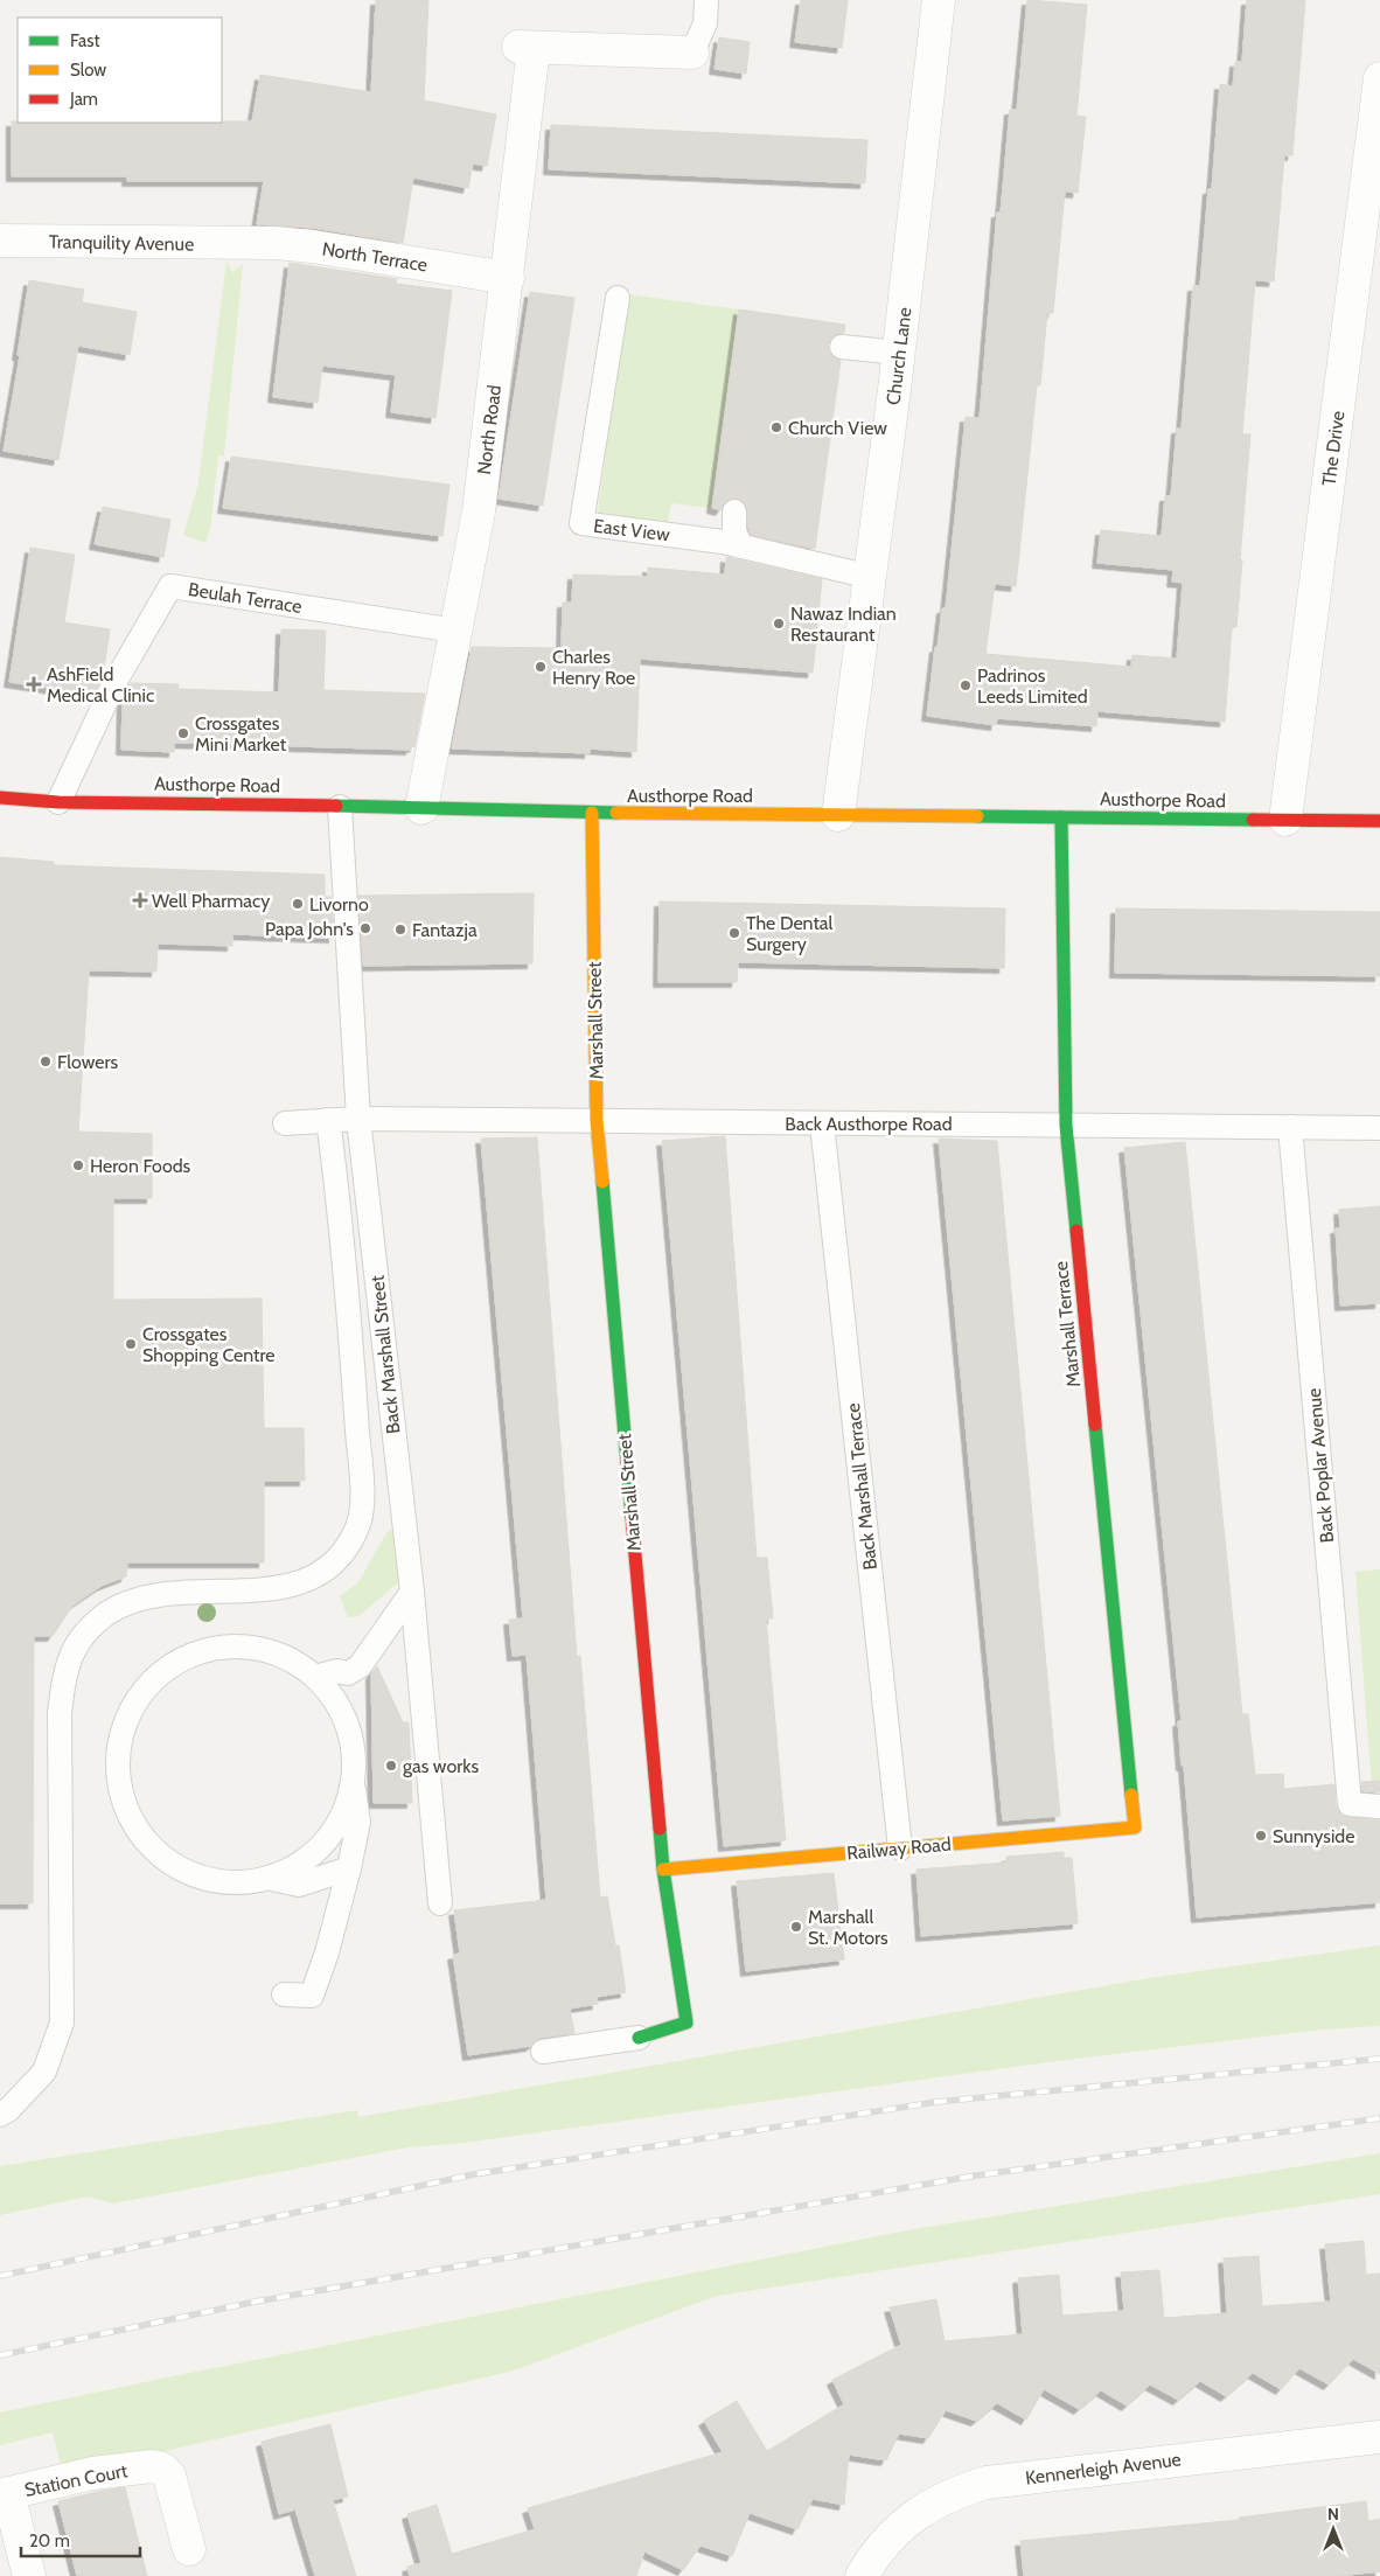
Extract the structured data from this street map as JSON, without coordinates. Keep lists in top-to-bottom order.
{
  "streets": {
    "street": [
      "Tranquility Avenue",
      "North Terrace",
      "Church Lane",
      "North Road",
      "The Drive",
      "Austhorpe Road",
      "Marshall Street",
      "Marshall Terrace",
      "Railway Road",
      "Kennerleigh Avenue",
      "Station Court"
    ],
    "lane": [
      "East View",
      "Beulah Terrace",
      "Back Austhorpe Road",
      "Back Marshall Street",
      "Back Poplar Avenue",
      "Back Marshall Terrace"
    ]
  },
  "crossings": [
    ["Tranquility Avenue", "North Terrace"],
    ["North Terrace", "North Road"],
    ["Church Lane", "East View"],
    ["Church Lane", "Austhorpe Road"],
    ["North Road", "Beulah Terrace"],
    ["North Road", "Austhorpe Road"],
    ["The Drive", "Austhorpe Road"],
    ["Beulah Terrace", "Austhorpe Road"],
    ["Austhorpe Road", "Marshall Street"],
    ["Austhorpe Road", "Marshall Terrace"],
    ["Austhorpe Road", "Back Marshall Street"],
    ["Marshall Street", "Back Austhorpe Road"],
    ["Marshall Street", "Railway Road"],
    ["Back Austhorpe Road", "Marshall Terrace"],
    ["Back Austhorpe Road", "Back Marshall Street"],
    ["Back Austhorpe Road", "Back Poplar Avenue"],
    ["Back Austhorpe Road", "Back Marshall Terrace"],
    ["Marshall Terrace", "Railway Road"],
    ["Back Marshall Terrace", "Railway Road"]
  ],
  "places": {
    "other": [
      "Church View",
      "Nawaz Indian Restaurant",
      "Charles Henry Roe",
      "Padrinos Leeds Limited",
      "Crossgates Mini Market",
      "Livorno",
      "Papa John's",
      "Fantazja",
      "The Dental Surgery",
      "Flowers",
      "Heron Foods",
      "Crossgates Shopping Centre",
      "gas works",
      "Sunnyside",
      "Marshall St. Motors"
    ],
    "health": ["AshField Medical Clinic", "Well Pharmacy"]
  },
  "legend": ["Fast", "Slow", "Jam"],
  "scale_bar": "20 m",
  "north": "top"
}
